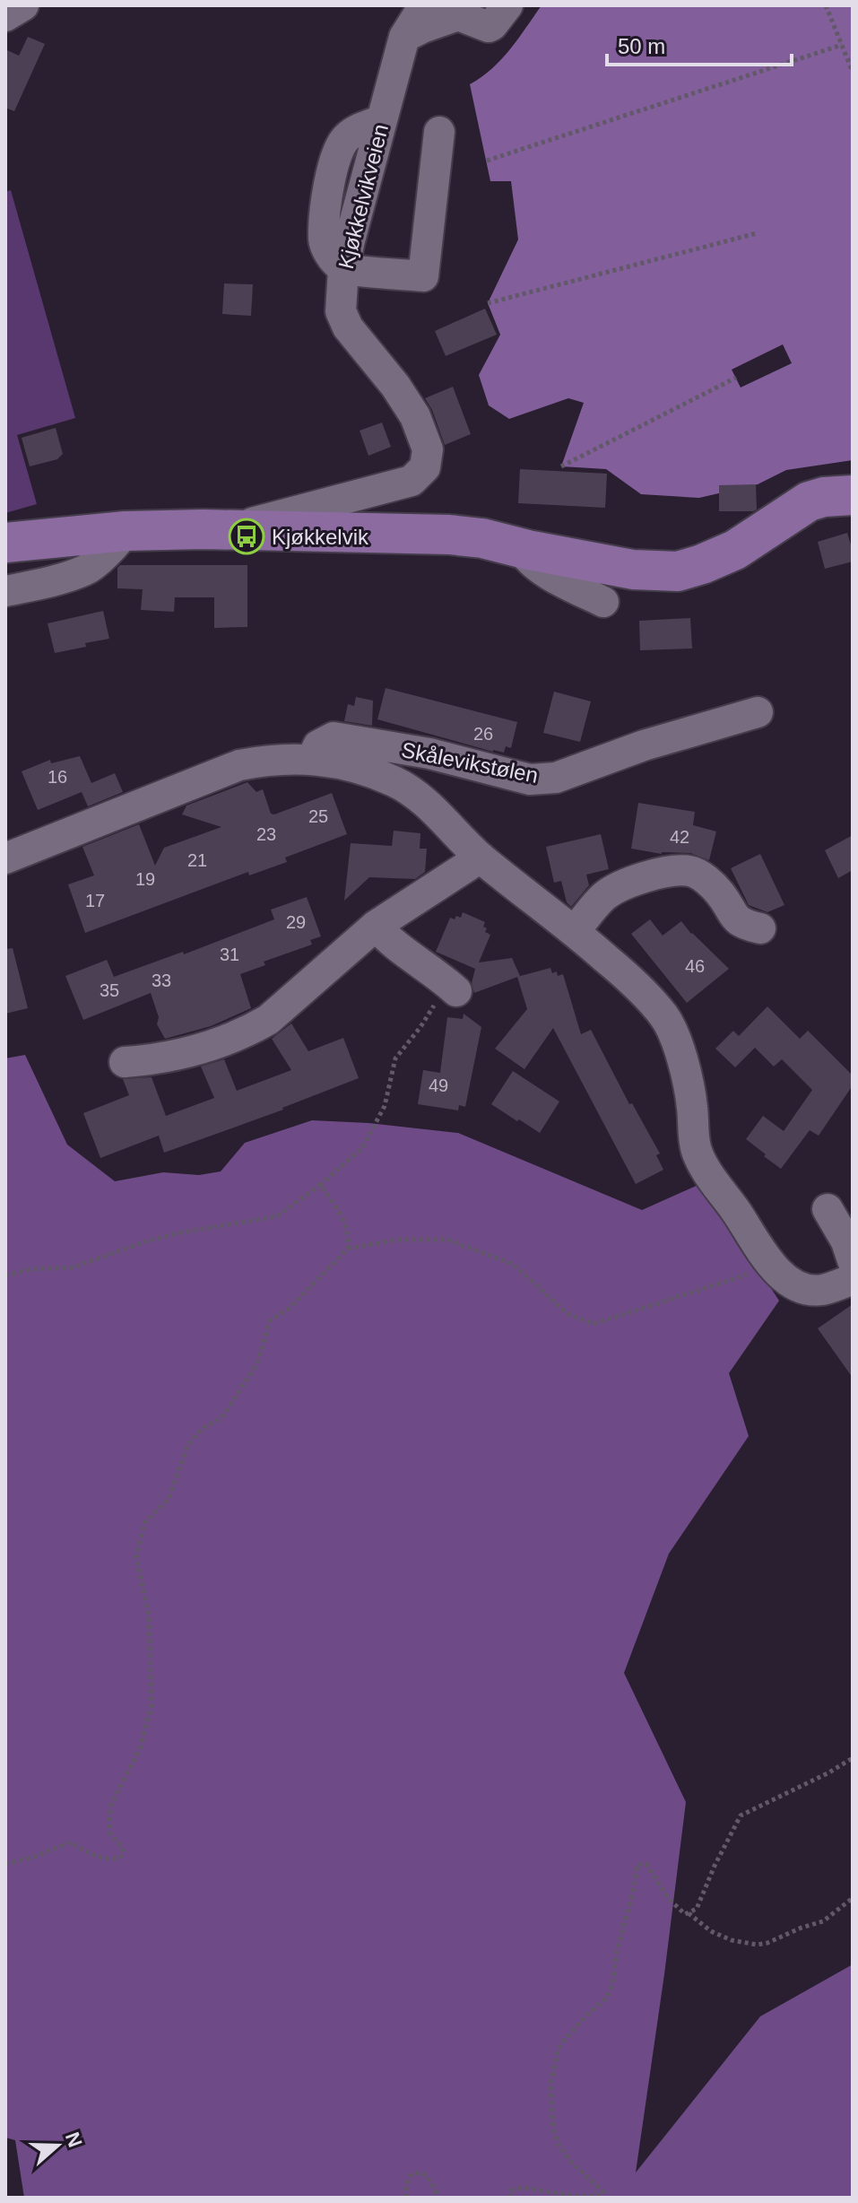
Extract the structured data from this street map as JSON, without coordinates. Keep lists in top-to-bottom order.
{
  "streets": {
    "main road": ["Kjøkkelvikveien"],
    "street": ["Skålevikstølen"]
  },
  "places": {
    "bus stop": ["Kjøkkelvik"]
  },
  "house_numbers": [
    "26",
    "16",
    "25",
    "23",
    "42",
    "21",
    "19",
    "17",
    "29",
    "31",
    "46",
    "33",
    "35",
    "49"
  ],
  "scale_bar": "50 m",
  "north": "right"
}
